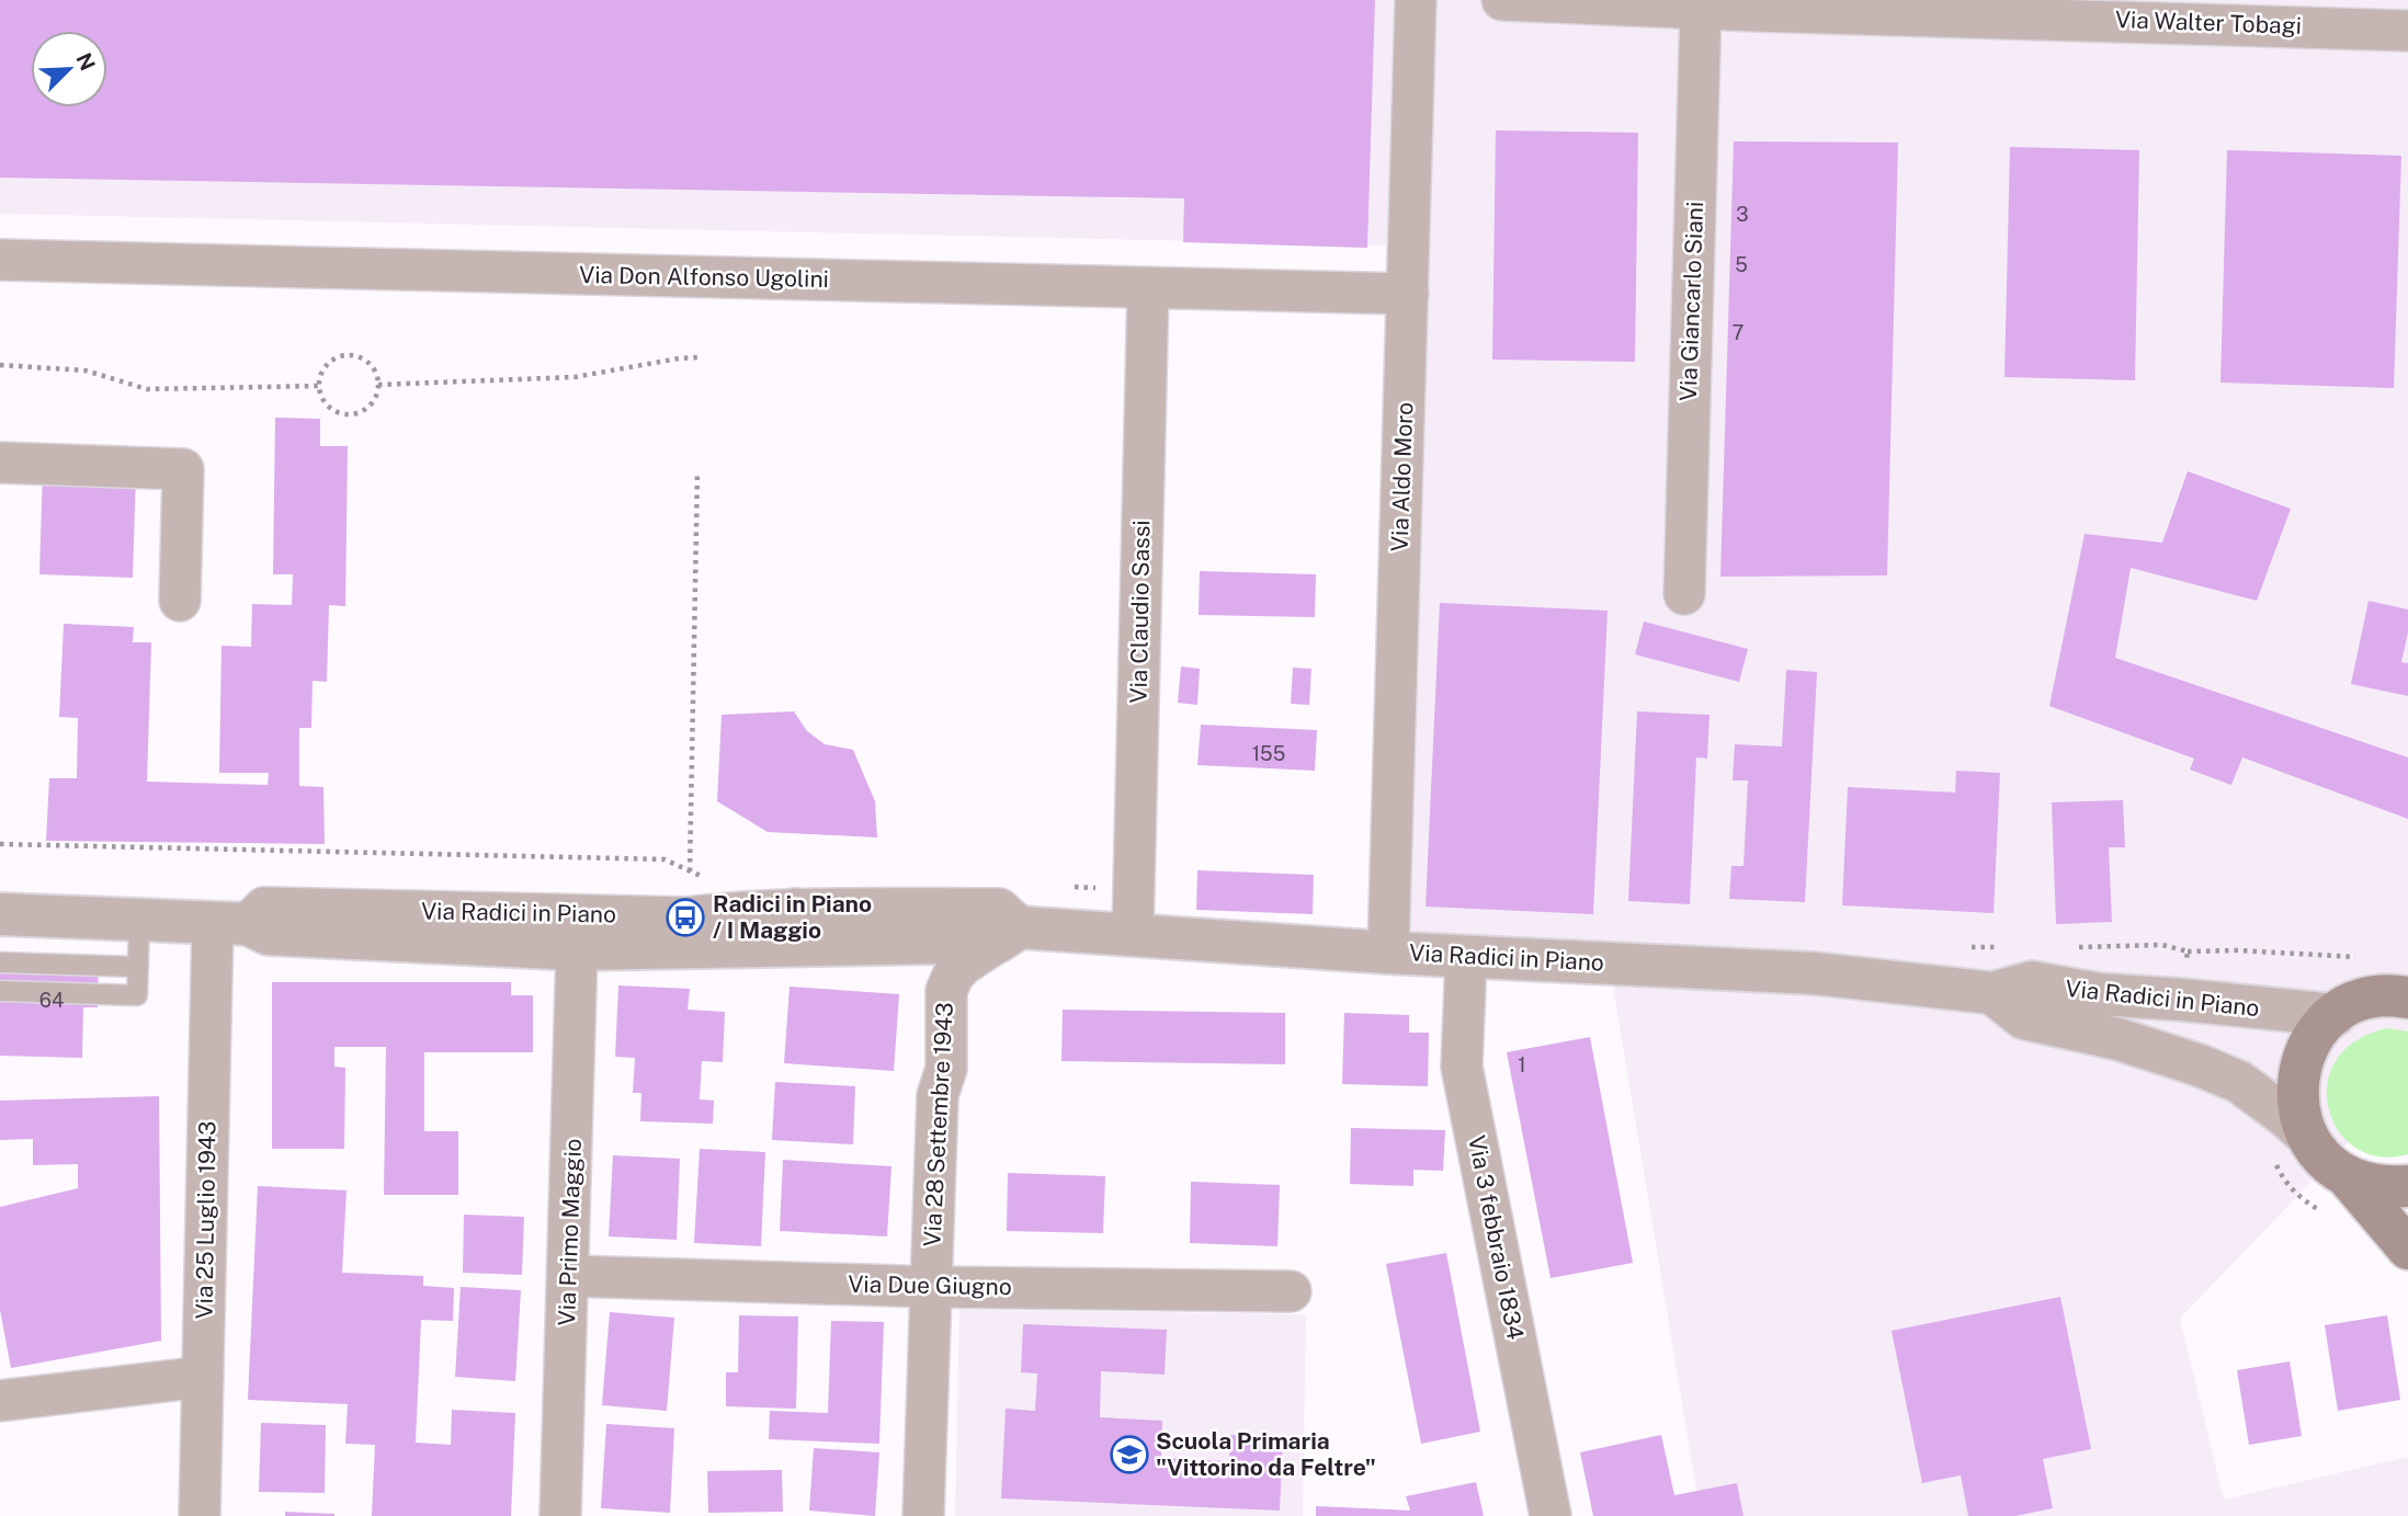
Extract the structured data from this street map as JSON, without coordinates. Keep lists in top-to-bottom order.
{
  "streets": {
    "main road": ["Via Radici in Piano"],
    "street": [
      "Via Walter Tobagi",
      "Via Don Alfonso Ugolini",
      "Via Giancarlo Siani",
      "Via Aldo Moro",
      "Via Claudio Sassi",
      "Via 28 Settembre 1943",
      "Via 25 Luglio 1943",
      "Via Primo Maggio",
      "Via 3 febbraio 1834",
      "Via Due Giugno"
    ]
  },
  "crossings": [
    ["Via Walter Tobagi", "Via Giancarlo Siani"],
    ["Via Don Alfonso Ugolini", "Via Aldo Moro"],
    ["Via Don Alfonso Ugolini", "Via Claudio Sassi"],
    ["Via Aldo Moro", "Via Radici in Piano"],
    ["Via Claudio Sassi", "Via Radici in Piano"],
    ["Via Radici in Piano", "Via 28 Settembre 1943"],
    ["Via Radici in Piano", "Via 25 Luglio 1943"],
    ["Via Radici in Piano", "Via Primo Maggio"],
    ["Via Radici in Piano", "Via 3 febbraio 1834"],
    ["Via 28 Settembre 1943", "Via Due Giugno"],
    ["Via Primo Maggio", "Via Due Giugno"]
  ],
  "places": {
    "bus stop": ["Radici in Piano / I Maggio"],
    "school or university": ["Scuola Primaria \"Vittorino da Feltre\""]
  },
  "house_numbers": [
    "3",
    "5",
    "7",
    "155",
    "64",
    "1"
  ],
  "north": "top right"
}
